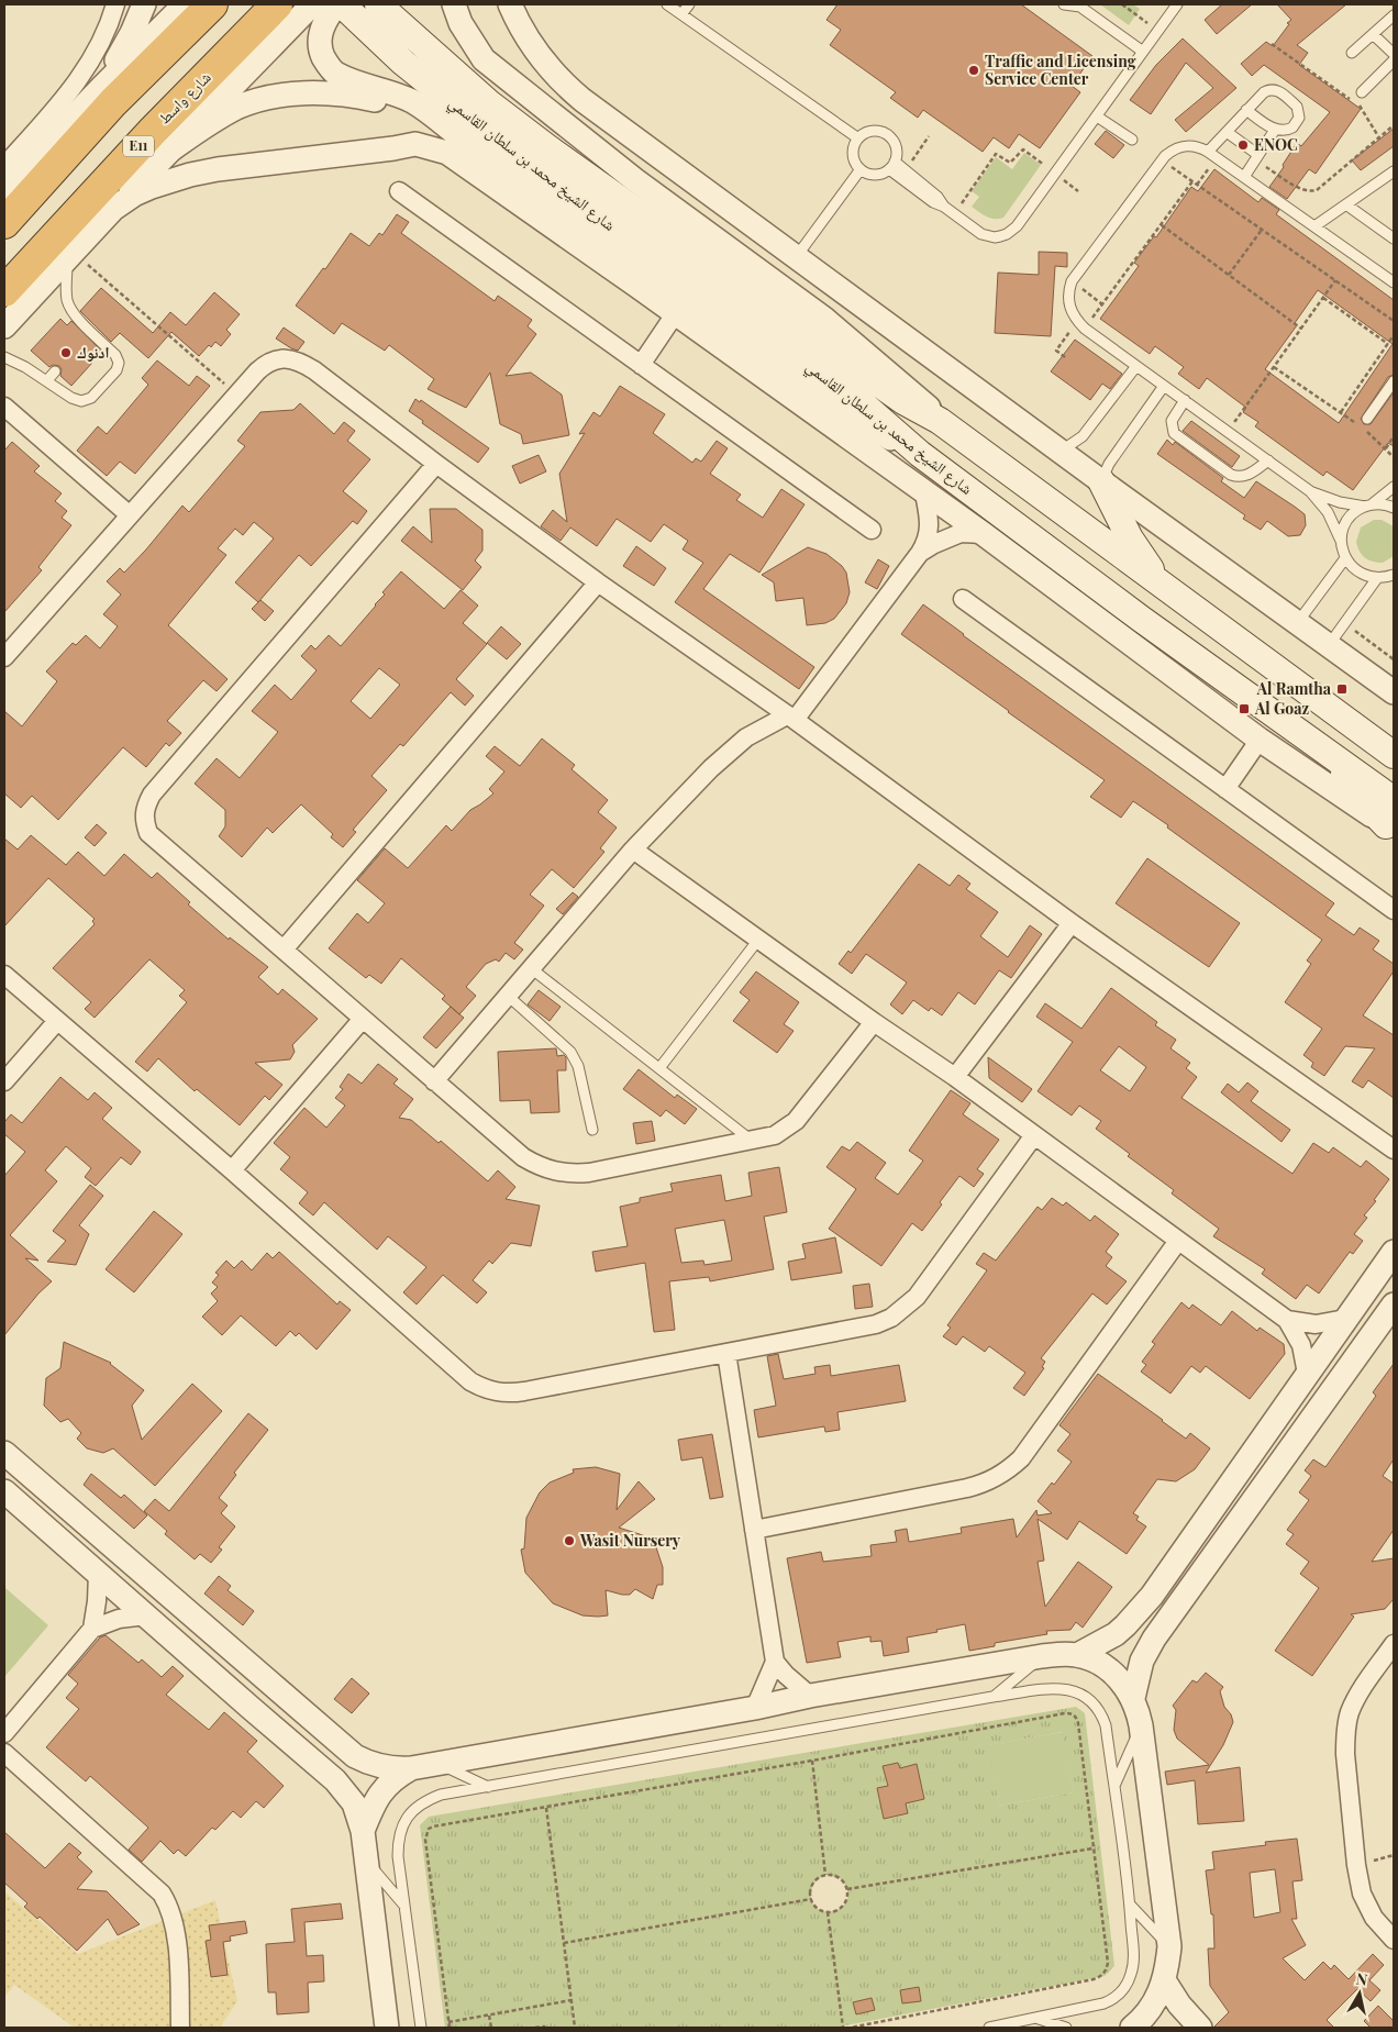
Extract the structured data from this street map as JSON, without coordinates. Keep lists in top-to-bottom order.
{
  "streets": {
    "highway": ["شارع واسط", "E11"],
    "main road": ["شارع الشيخ محمد بن سلطان القاسمي"]
  },
  "places": {
    "other": [
      "Traffic and Licensing Service Center",
      "ENOC",
      "ادنوك",
      "Wasit Nursery"
    ],
    "transit": ["Al Ramtha", "Al Goaz"]
  },
  "north": "top"
}
